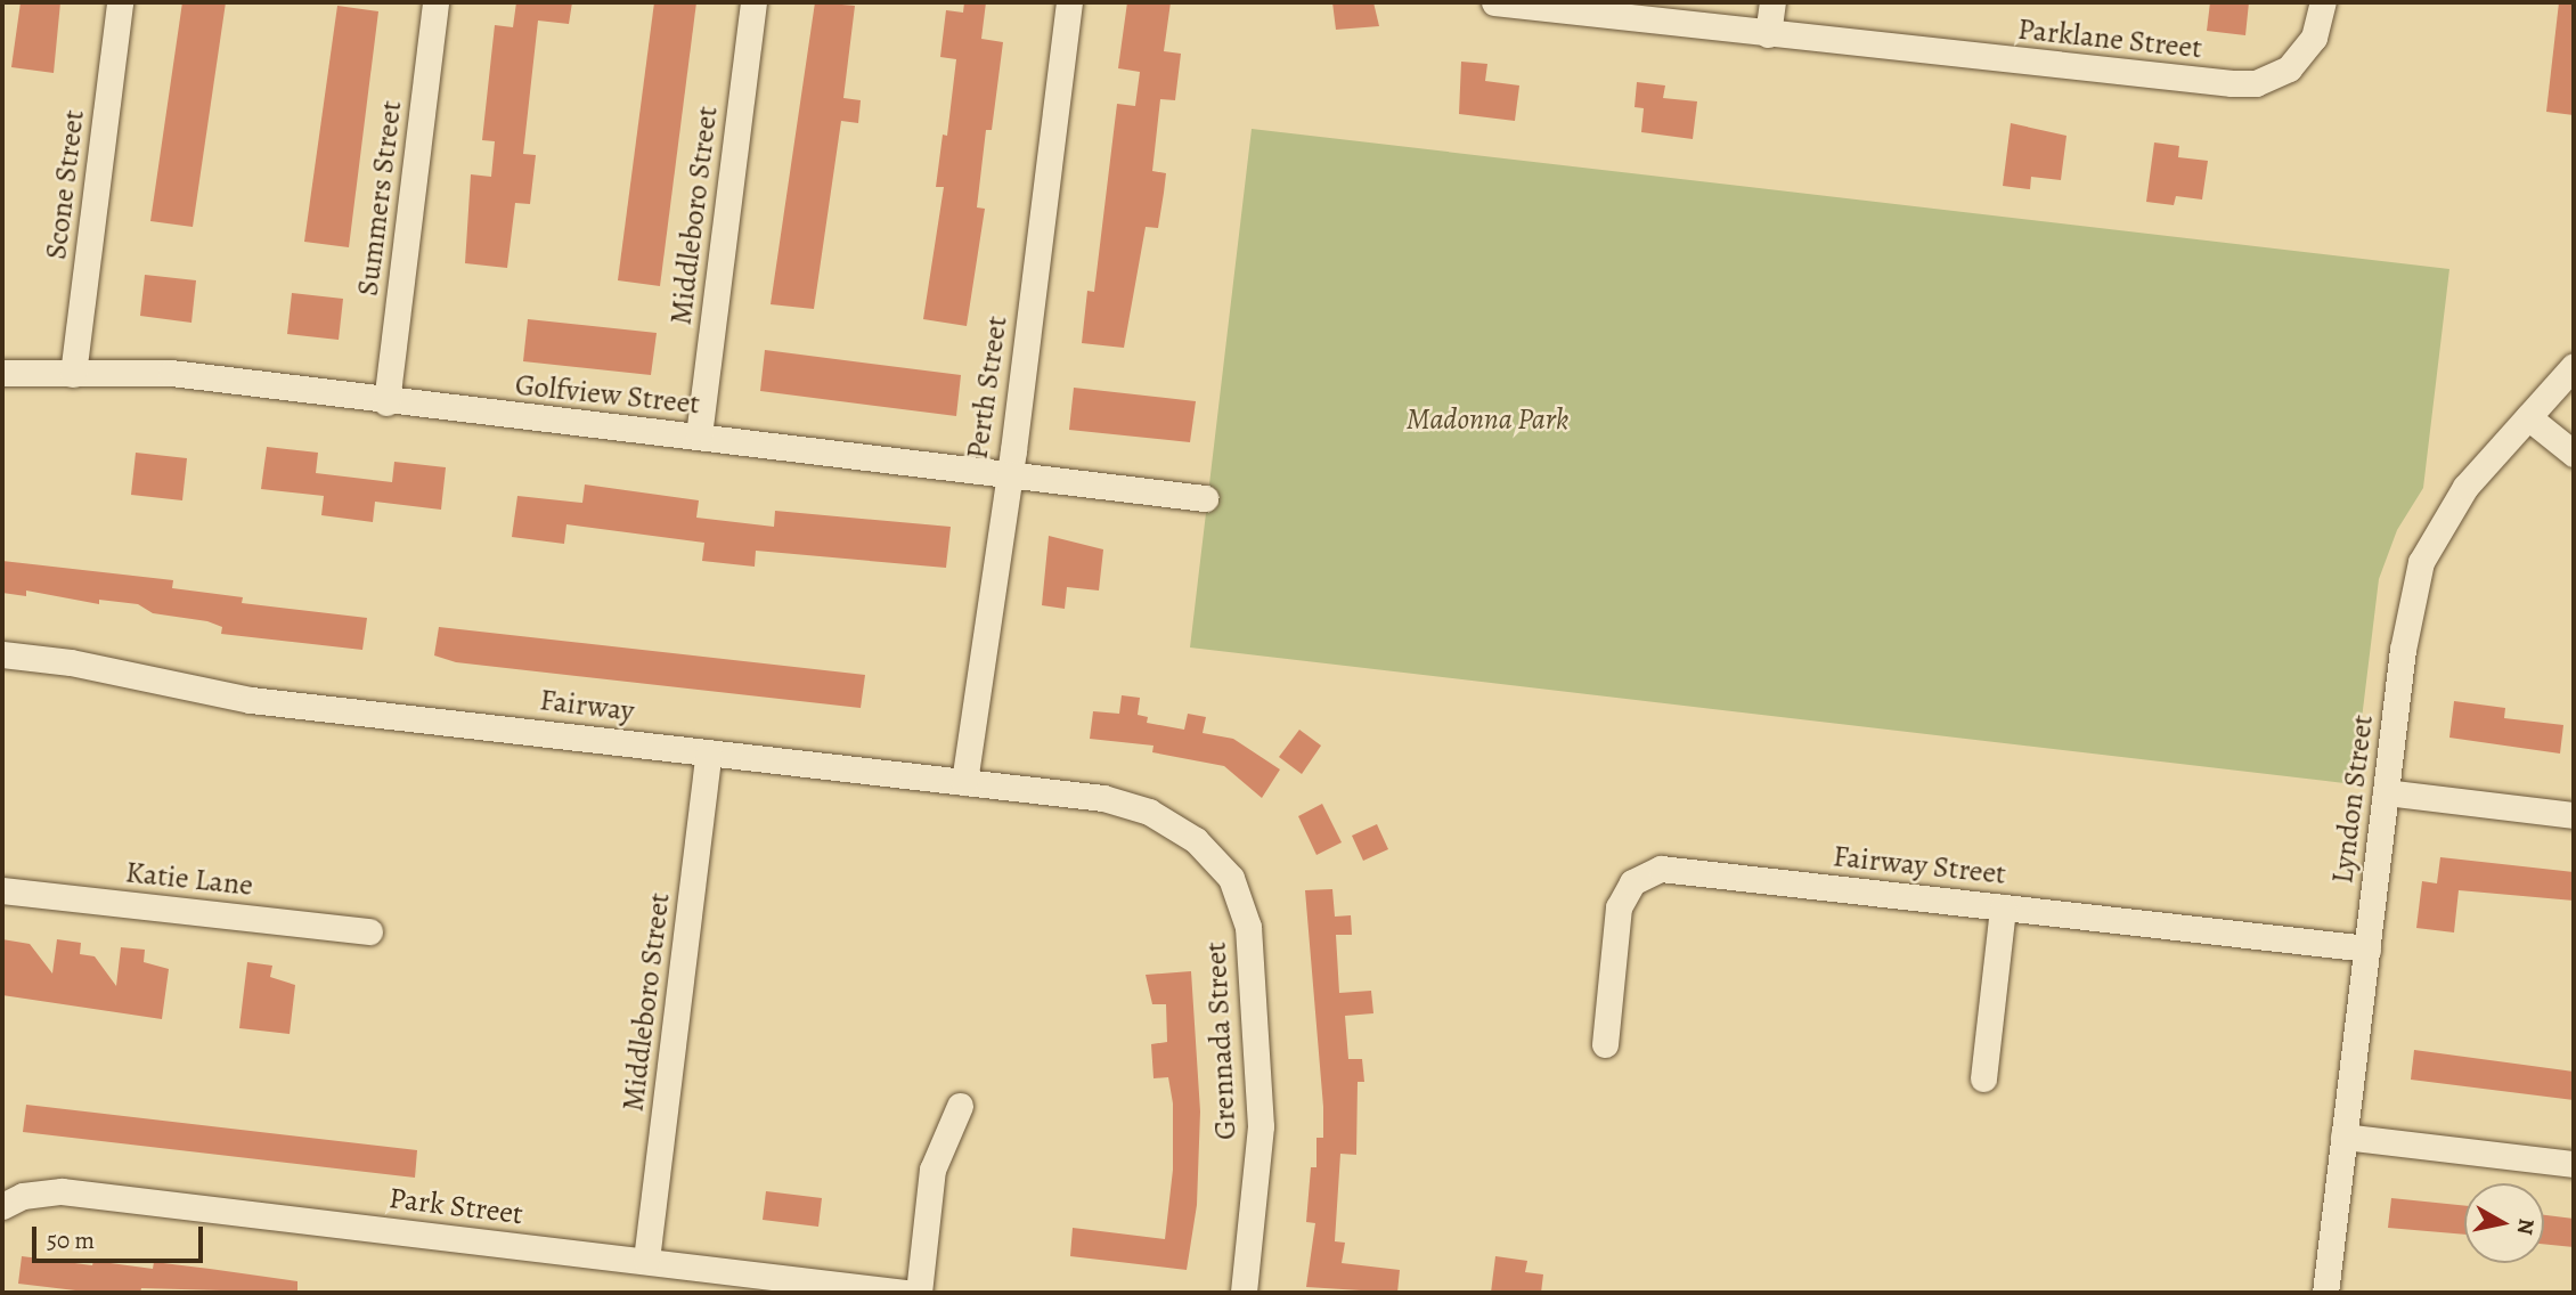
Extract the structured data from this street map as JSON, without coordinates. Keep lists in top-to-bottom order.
{
  "streets": {
    "street": [
      "Parklane Street",
      "Scone Street",
      "Summers Street",
      "Middleboro Street",
      "Perth Street",
      "Golfview Street",
      "Fairway",
      "Lyndon Street",
      "Fairway Street",
      "Katie Lane",
      "Grennada Street",
      "Park Street"
    ]
  },
  "crossings": [
    ["Scone Street", "Golfview Street"],
    ["Summers Street", "Golfview Street"],
    ["Middleboro Street", "Golfview Street"],
    ["Middleboro Street", "Fairway"],
    ["Middleboro Street", "Park Street"],
    ["Perth Street", "Golfview Street"],
    ["Perth Street", "Fairway"],
    ["Fairway", "Grennada Street"],
    ["Lyndon Street", "Fairway Street"]
  ],
  "parks": ["Madonna Park"],
  "scale_bar": "50 m",
  "north": "right"
}
